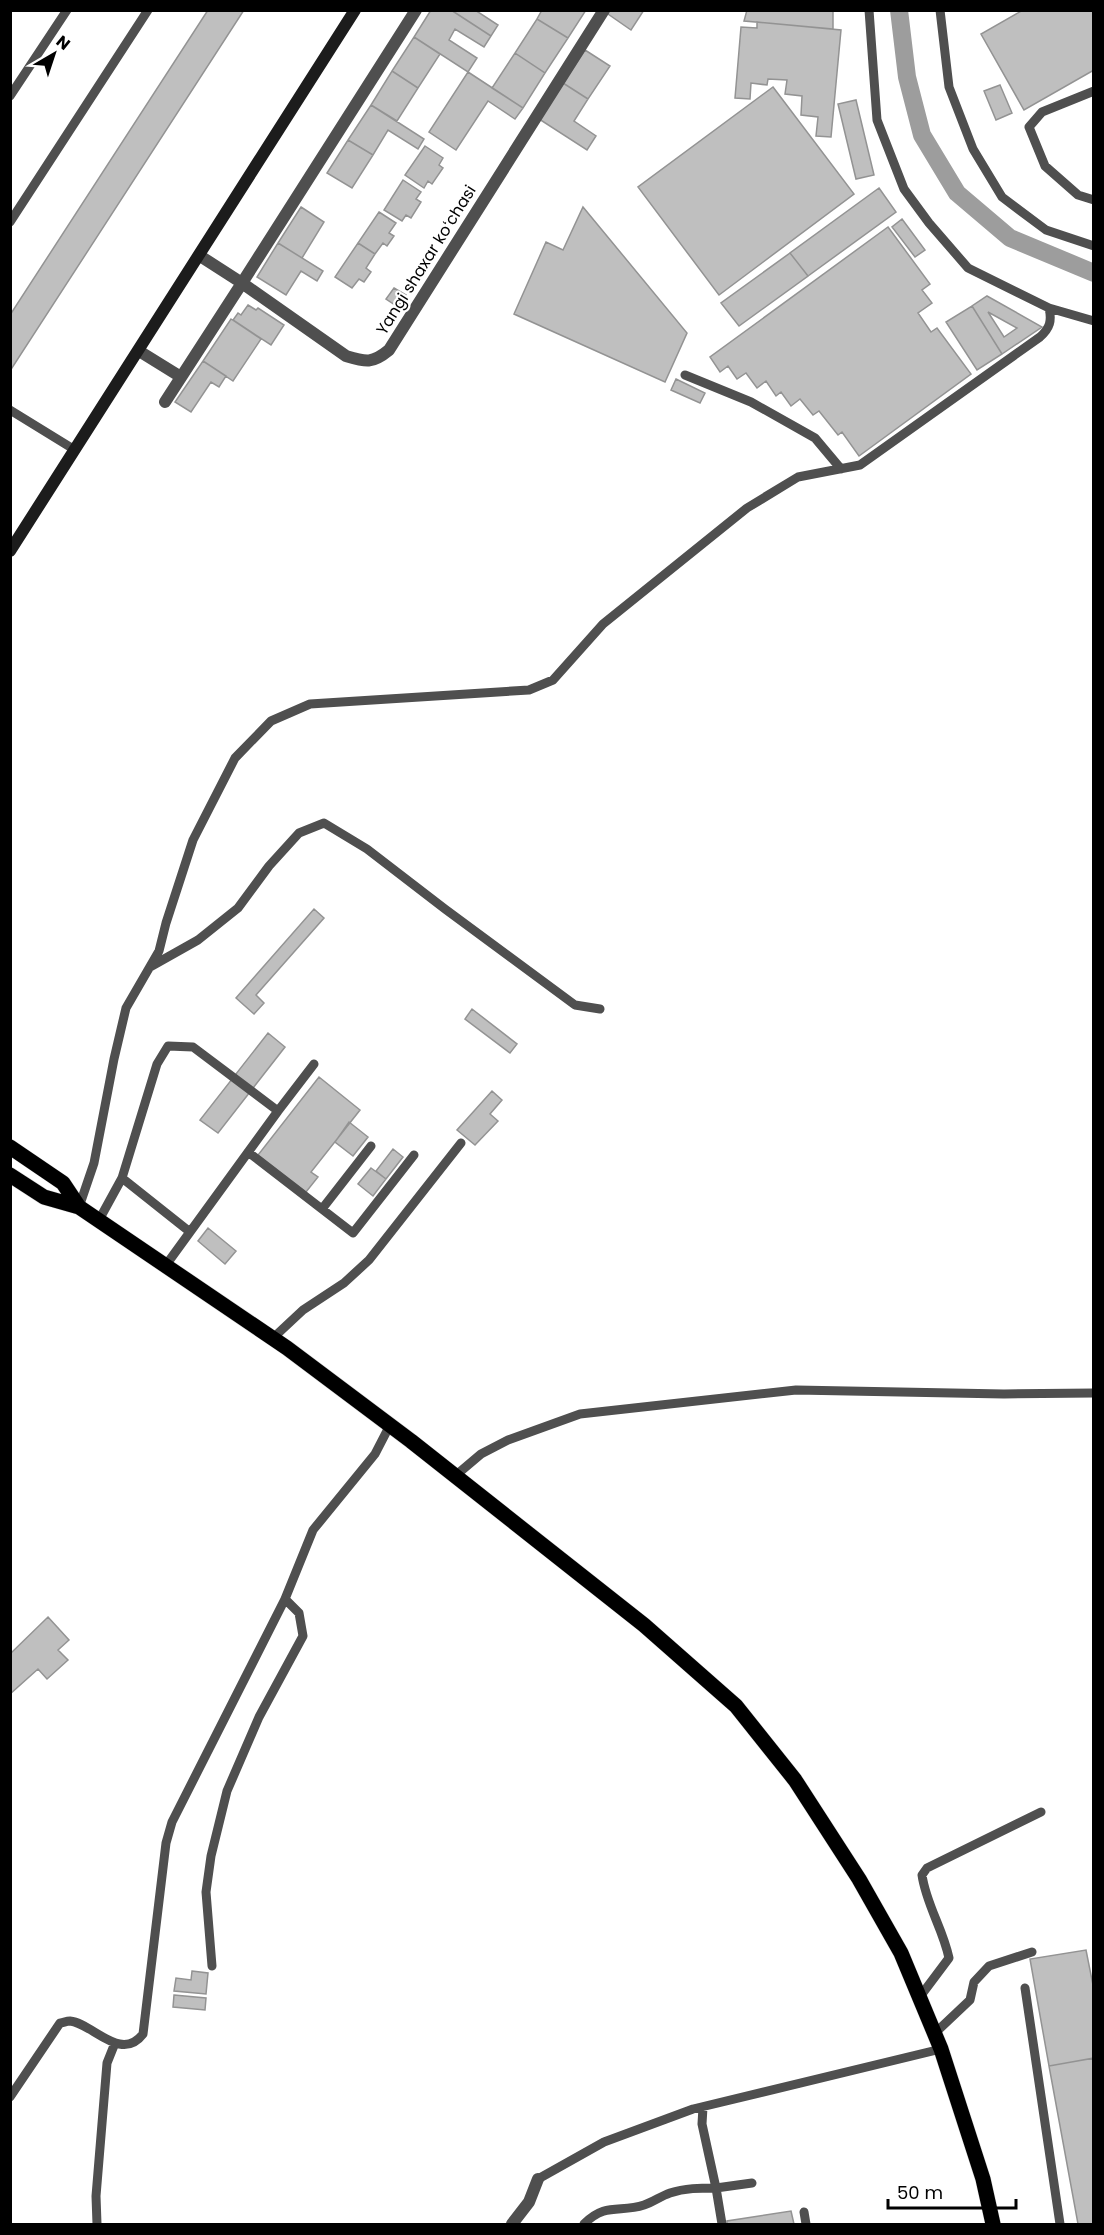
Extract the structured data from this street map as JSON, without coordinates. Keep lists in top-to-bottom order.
{
  "streets": {
    "street": ["Yangi shaxar koʻchasi"]
  },
  "scale_bar": "50 m",
  "north": "top right"
}
